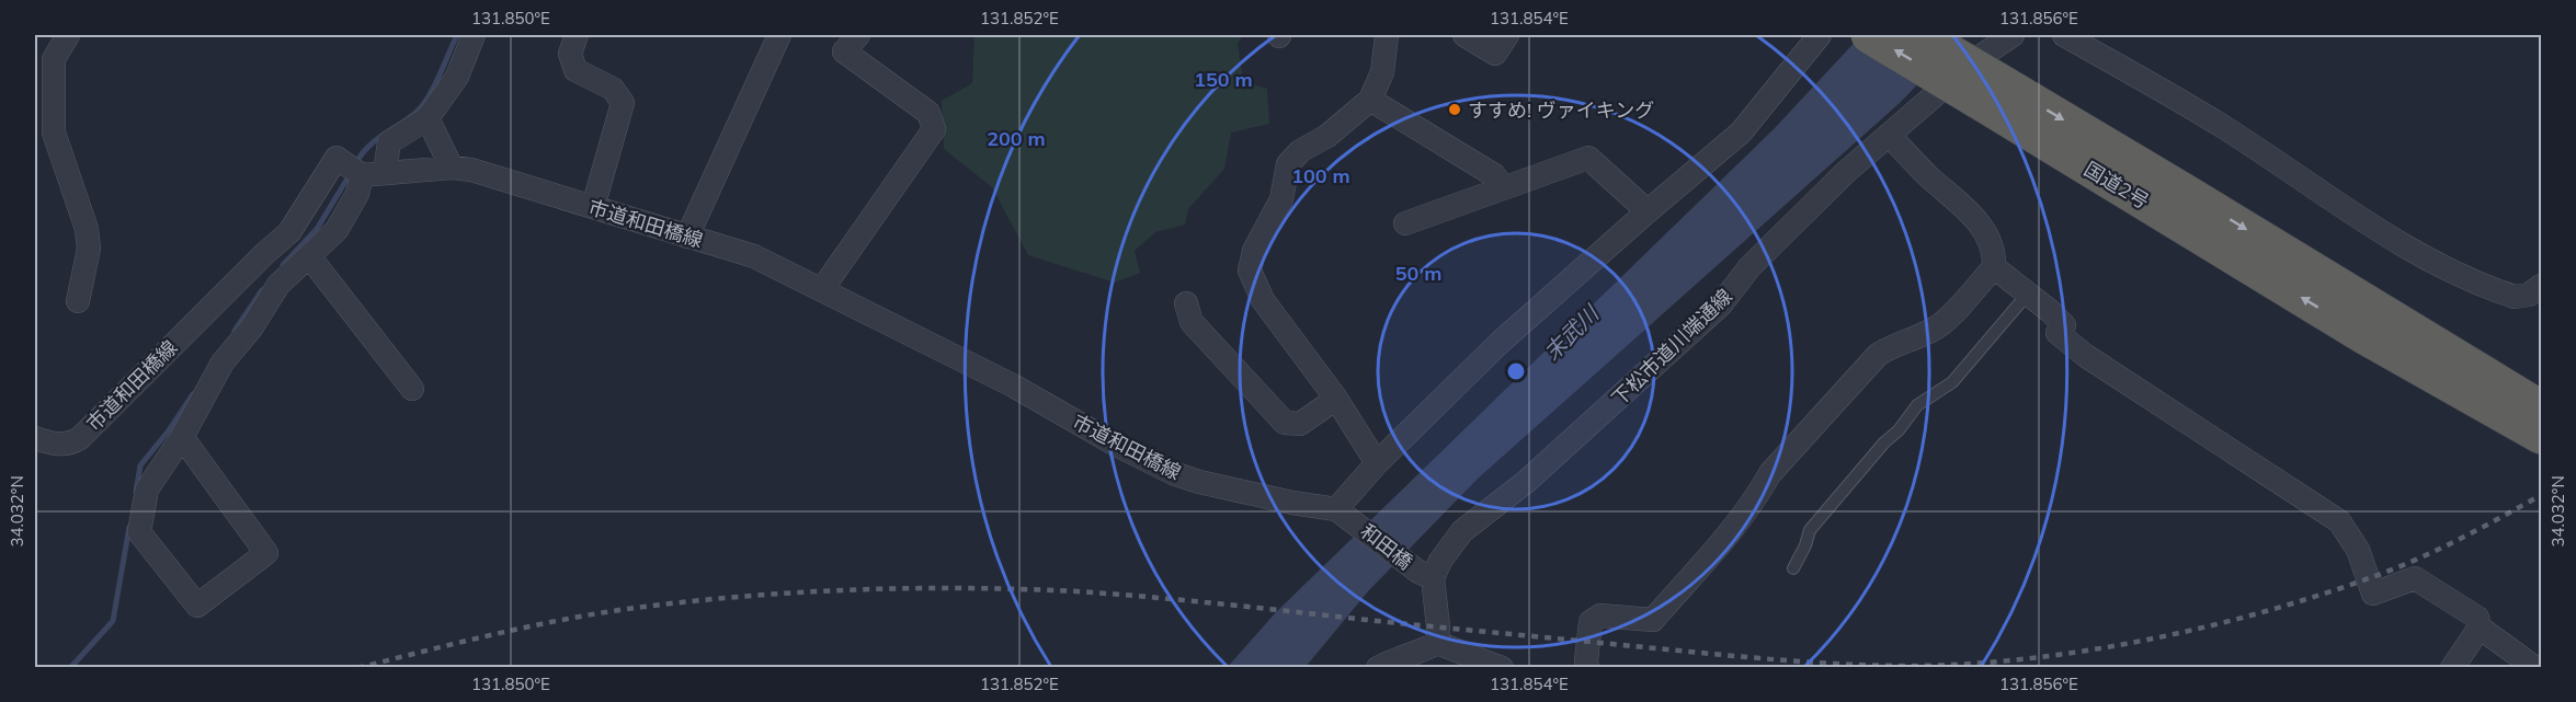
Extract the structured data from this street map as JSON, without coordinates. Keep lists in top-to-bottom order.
{
  "streets": {
    "highway": ["国道2号"],
    "street": ["市道和田橋線", "下松市道川端通線", "和田橋"]
  },
  "crossings": [
    ["市道和田橋線", "和田橋"],
    ["下松市道川端通線", "和田橋"]
  ],
  "water": ["末武川"],
  "places": ["すすめ! ヴァイキング"],
  "coordinates": [
    "131.850°E",
    "131.852°E",
    "131.854°E",
    "131.856°E",
    "34.032°N"
  ],
  "rings": [
    "150 m",
    "200 m",
    "100 m",
    "50 m"
  ]
}
